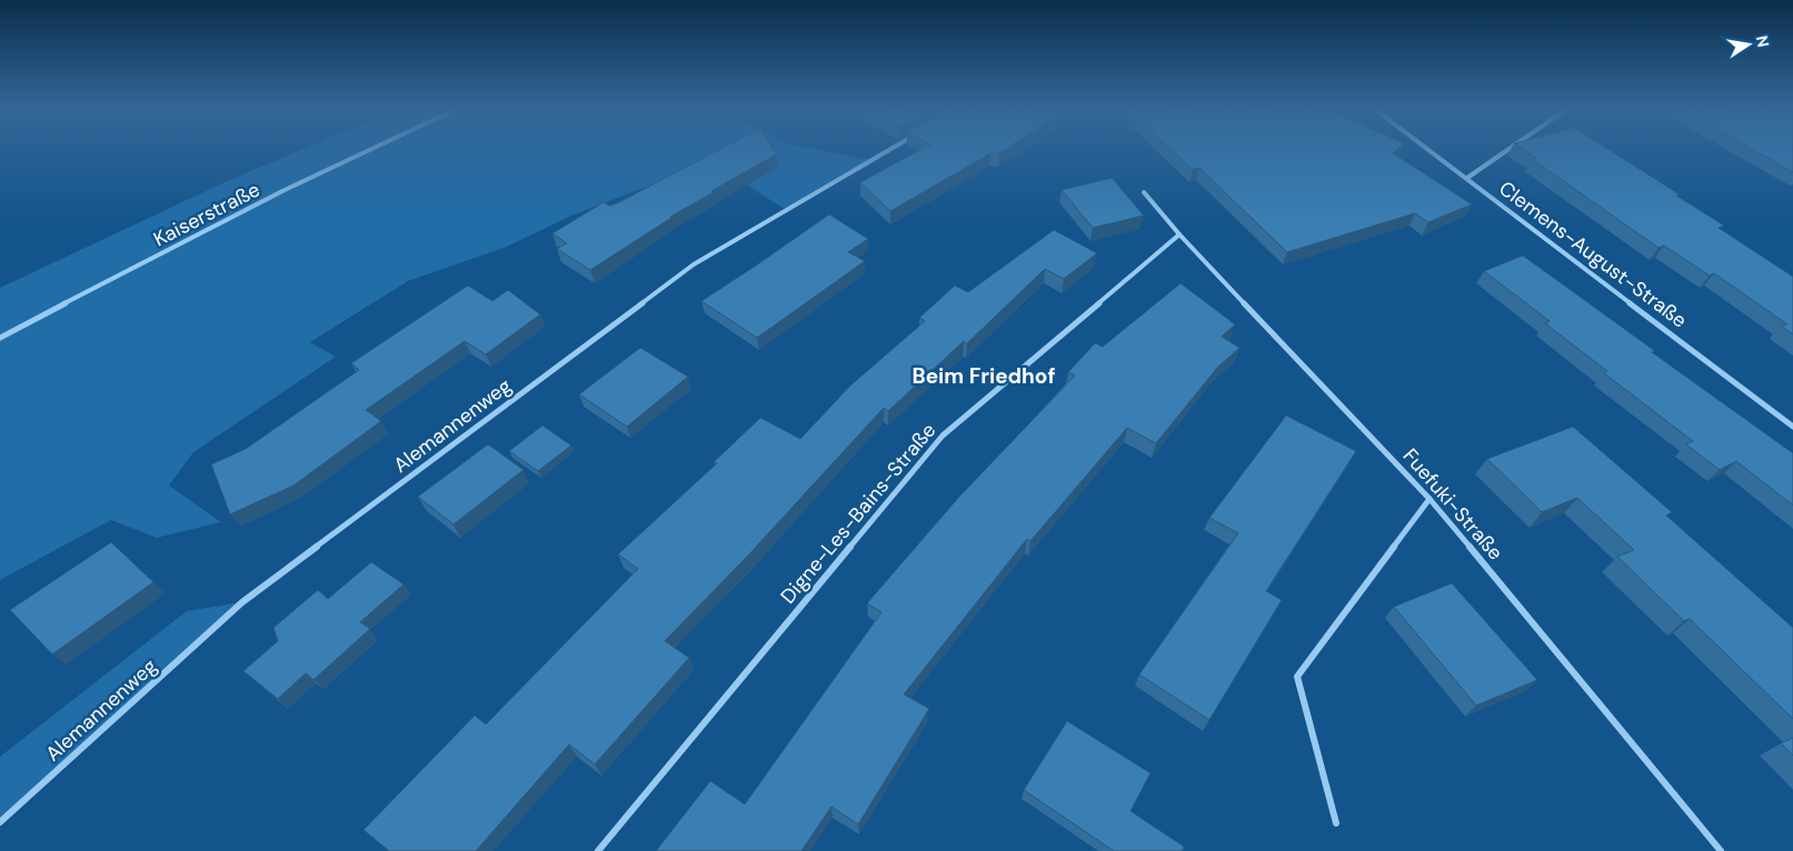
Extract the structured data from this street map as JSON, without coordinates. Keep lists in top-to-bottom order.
{
  "streets": {
    "street": [
      "Kaiserstraße",
      "Clemens-August-Straße",
      "Alemannenweg",
      "Fuefuki-Straße",
      "Digne-Les-Bains-Straße"
    ]
  },
  "crossings": [
    ["Fuefuki-Straße", "Digne-Les-Bains-Straße"]
  ],
  "districts": ["Beim Friedhof"],
  "north": "right"
}
